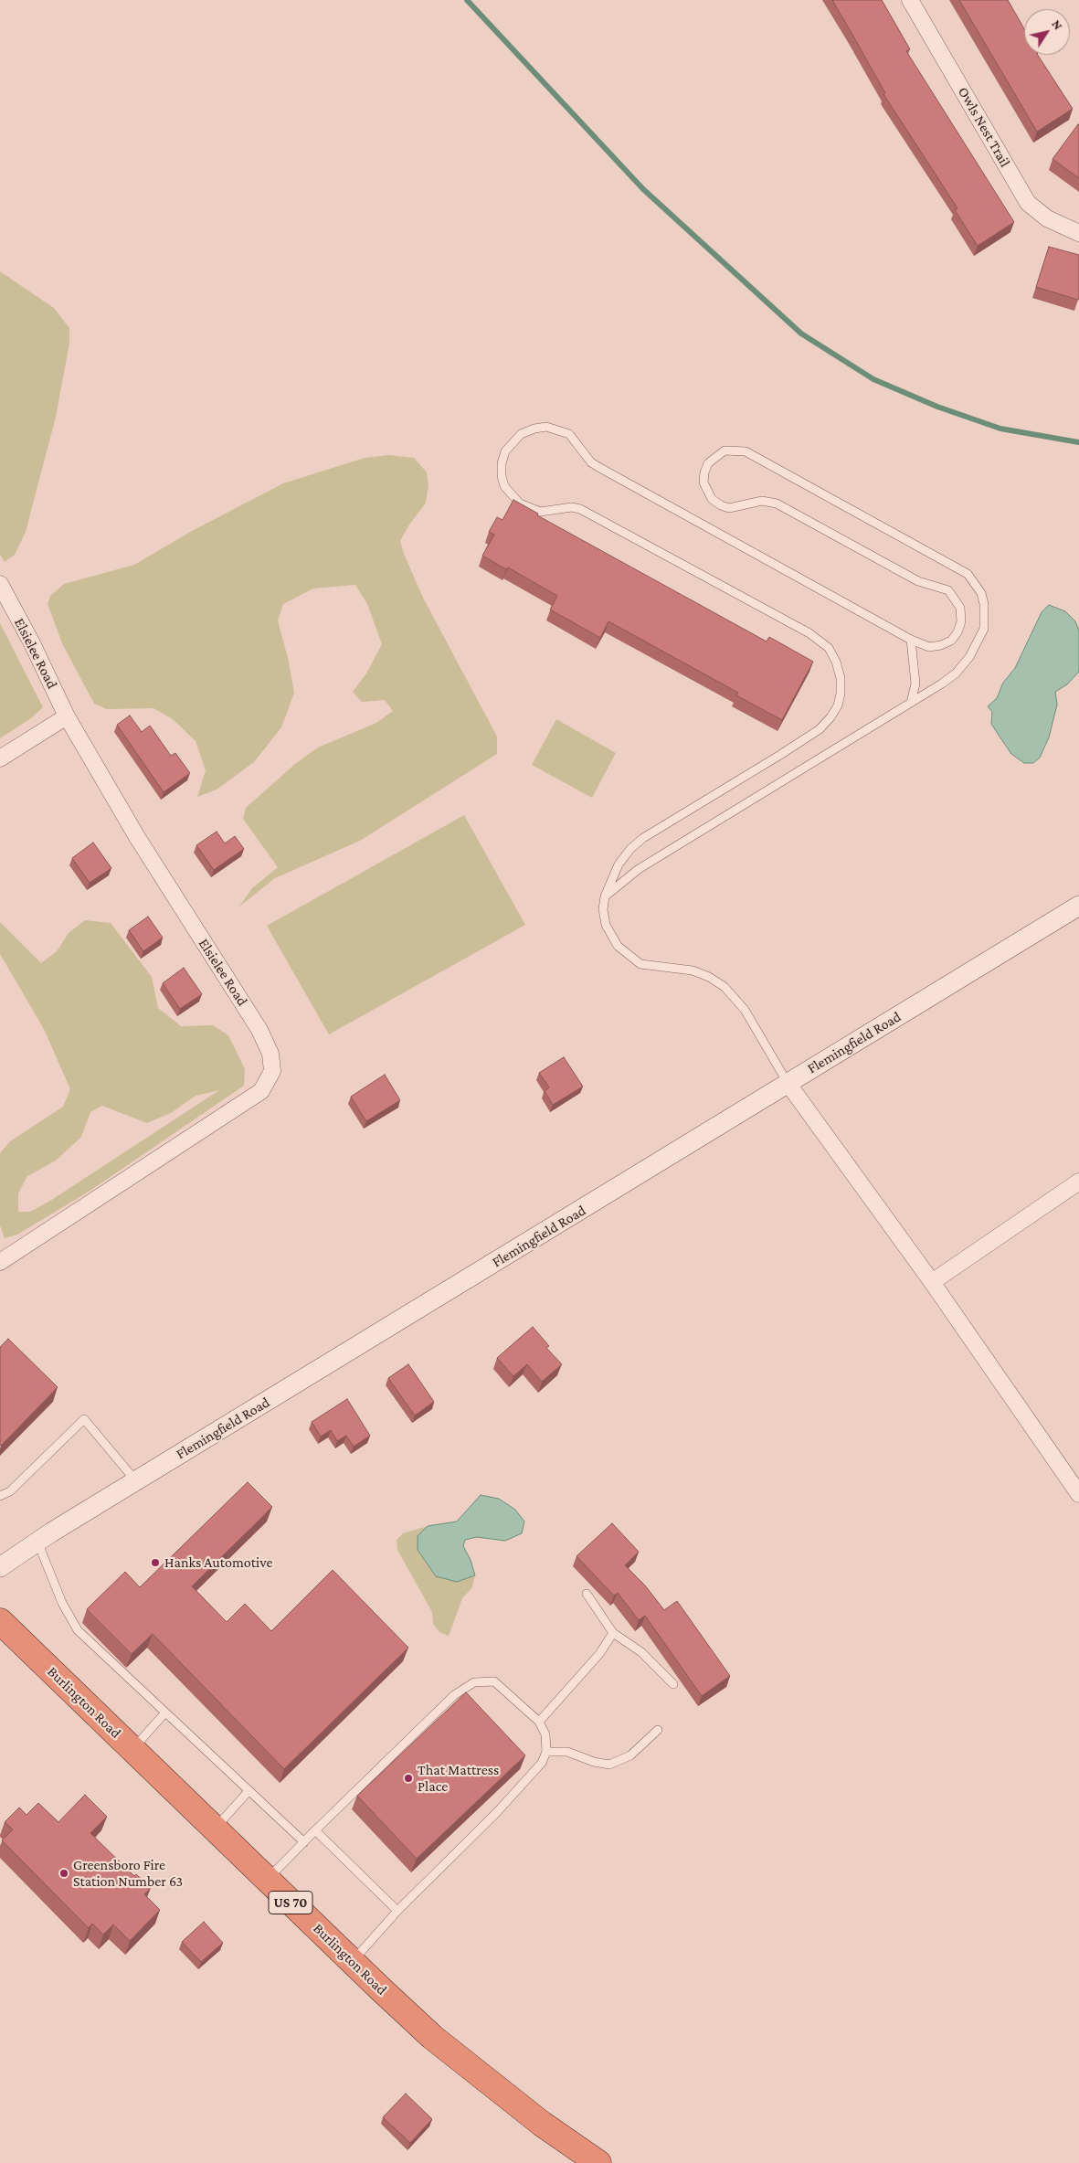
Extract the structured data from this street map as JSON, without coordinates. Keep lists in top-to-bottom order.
{
  "streets": {
    "highway": ["Burlington Road", "US 70"],
    "street": ["Owls Nest Trail", "Elsielee Road", "Flemingfield Road"]
  },
  "places": ["Hanks Automotive", "That Mattress Place", "Greensboro Fire Station Number 63"],
  "north": "top right"
}
